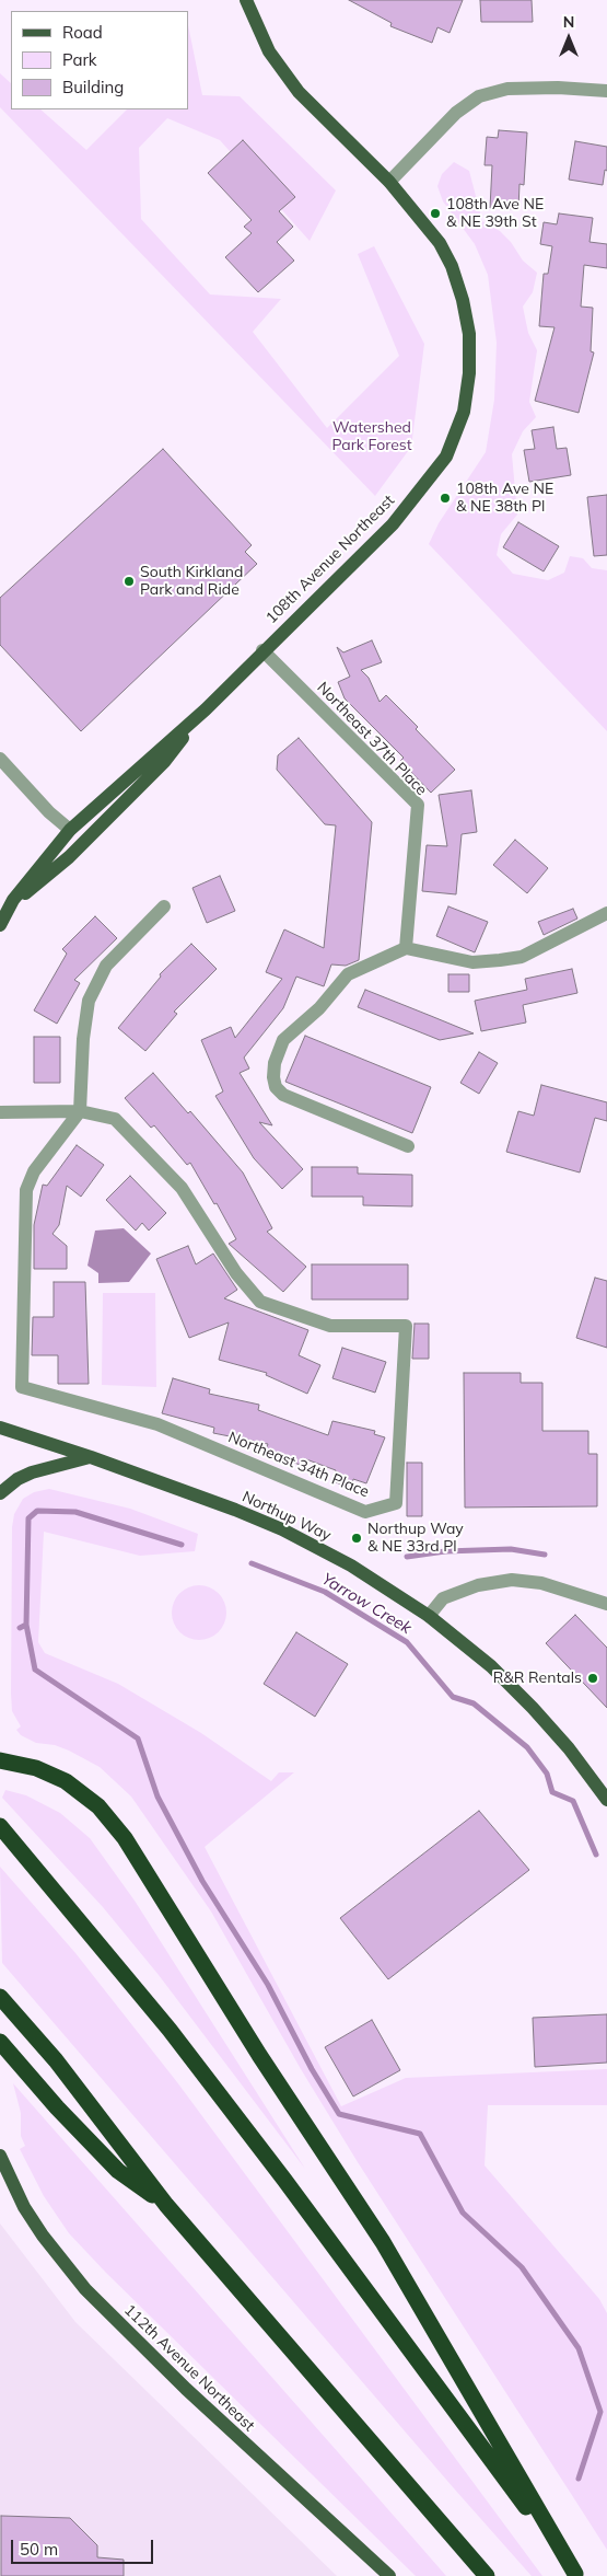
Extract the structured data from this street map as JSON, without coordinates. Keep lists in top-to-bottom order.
{
  "streets": {
    "main road": ["108th Avenue Northeast", "Northup Way", "112th Avenue Northeast"],
    "street": ["Northeast 37th Place", "Northeast 34th Place"]
  },
  "crossings": [
    ["108th Avenue Northeast", "Northeast 37th Place"]
  ],
  "water": ["Yarrow Creek"],
  "parks": ["Watershed Park Forest"],
  "places": [
    "108th Ave NE & NE 39th St",
    "108th Ave NE & NE 38th Pl",
    "South Kirkland Park and Ride",
    "Northup Way & NE 33rd Pl",
    "R&R Rentals"
  ],
  "legend": ["Road", "Park", "Building"],
  "scale_bar": "50 m",
  "north": "top"
}
